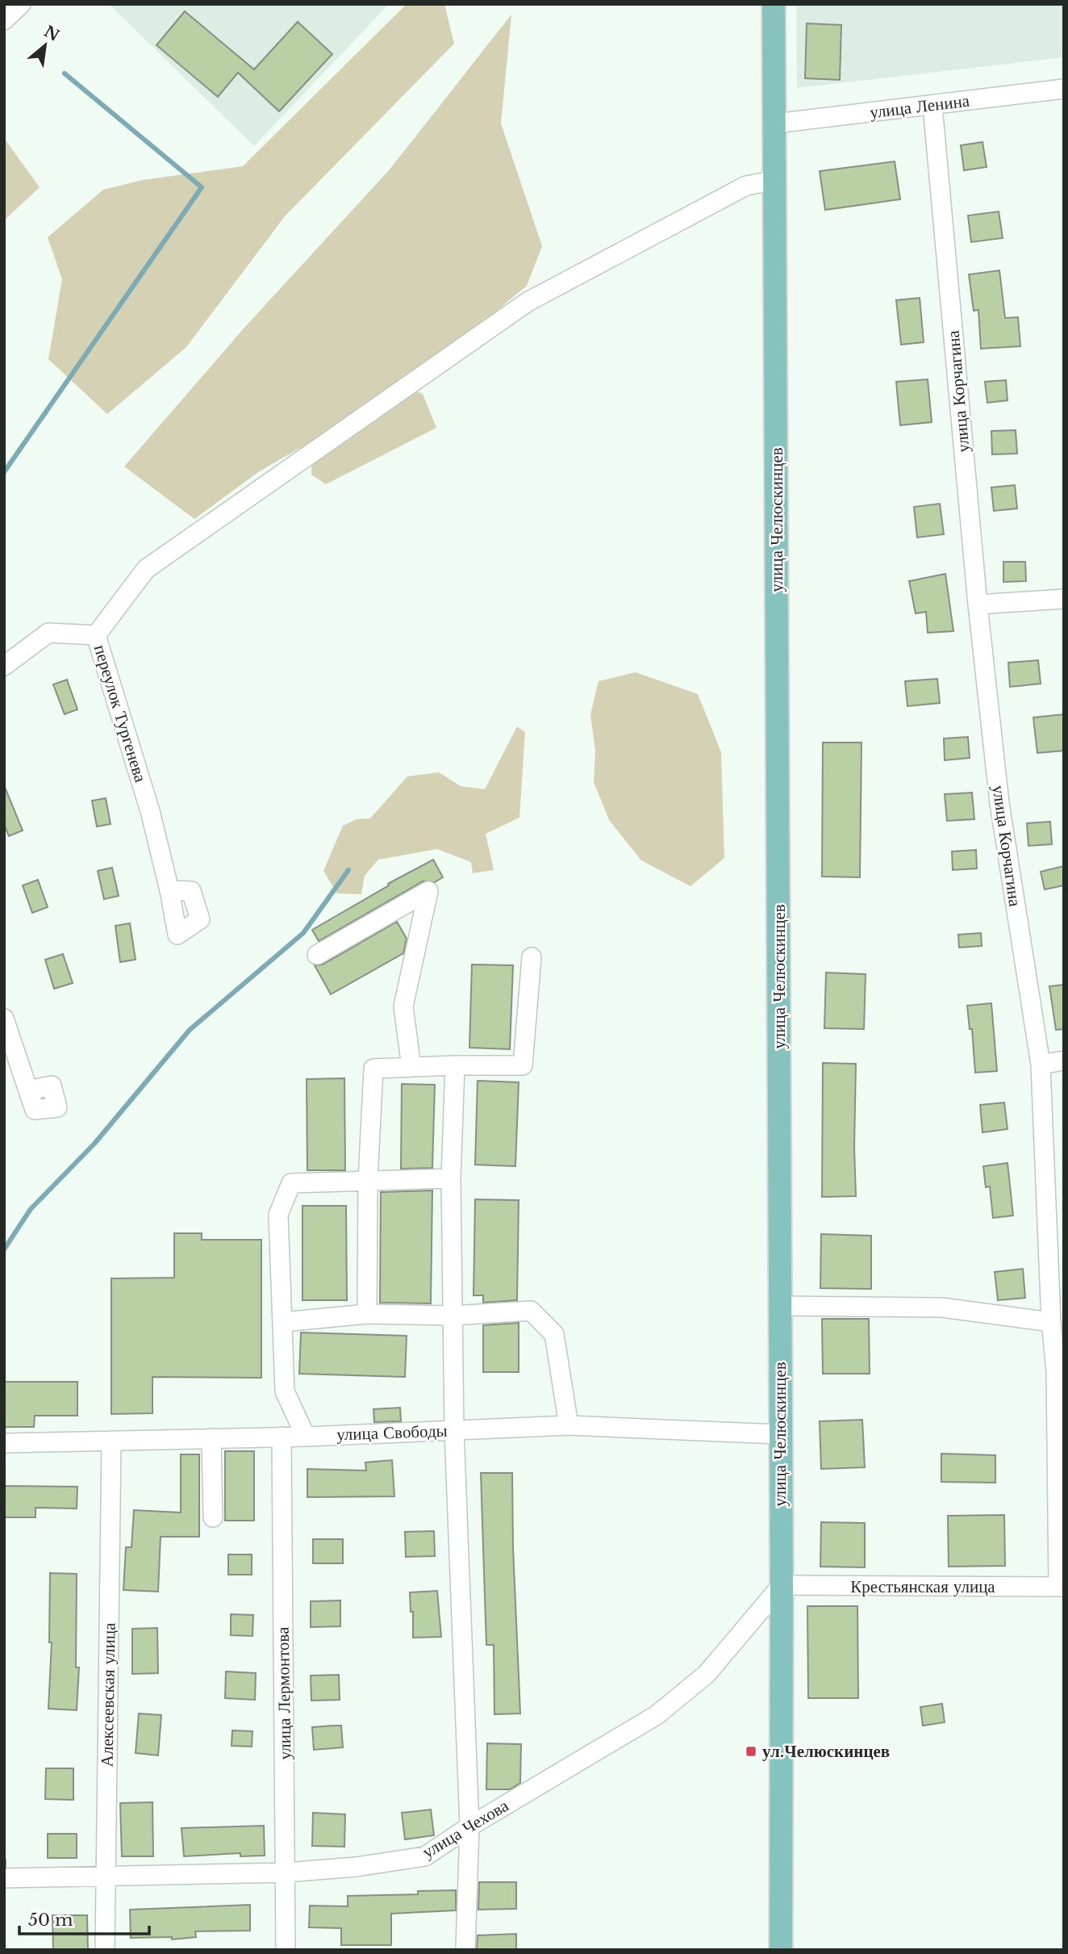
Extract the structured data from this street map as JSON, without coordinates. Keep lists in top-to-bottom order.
{
  "streets": {
    "main road": ["улица Челюскинцев"],
    "street": [
      "улица Ленина",
      "улица Корчагина",
      "переулок Тургенева",
      "улица Свободы",
      "Крестьянская улица",
      "улица Лермонтова",
      "Алексеевская улица",
      "улица Чехова"
    ]
  },
  "crossings": [
    ["улица Ленина", "улица Корчагина"],
    ["улица Ленина", "улица Челюскинцев"],
    ["улица Корчагина", "Крестьянская улица"],
    ["улица Челюскинцев", "улица Свободы"],
    ["улица Челюскинцев", "Крестьянская улица"],
    ["улица Челюскинцев", "улица Чехова"],
    ["улица Свободы", "улица Лермонтова"],
    ["улица Свободы", "Алексеевская улица"],
    ["Крестьянская улица", "улица Чехова"],
    ["улица Лермонтова", "улица Чехова"],
    ["Алексеевская улица", "улица Чехова"]
  ],
  "places": {
    "transit": ["ул.Челюскинцев"]
  },
  "scale_bar": "50 m",
  "north": "top right"
}
